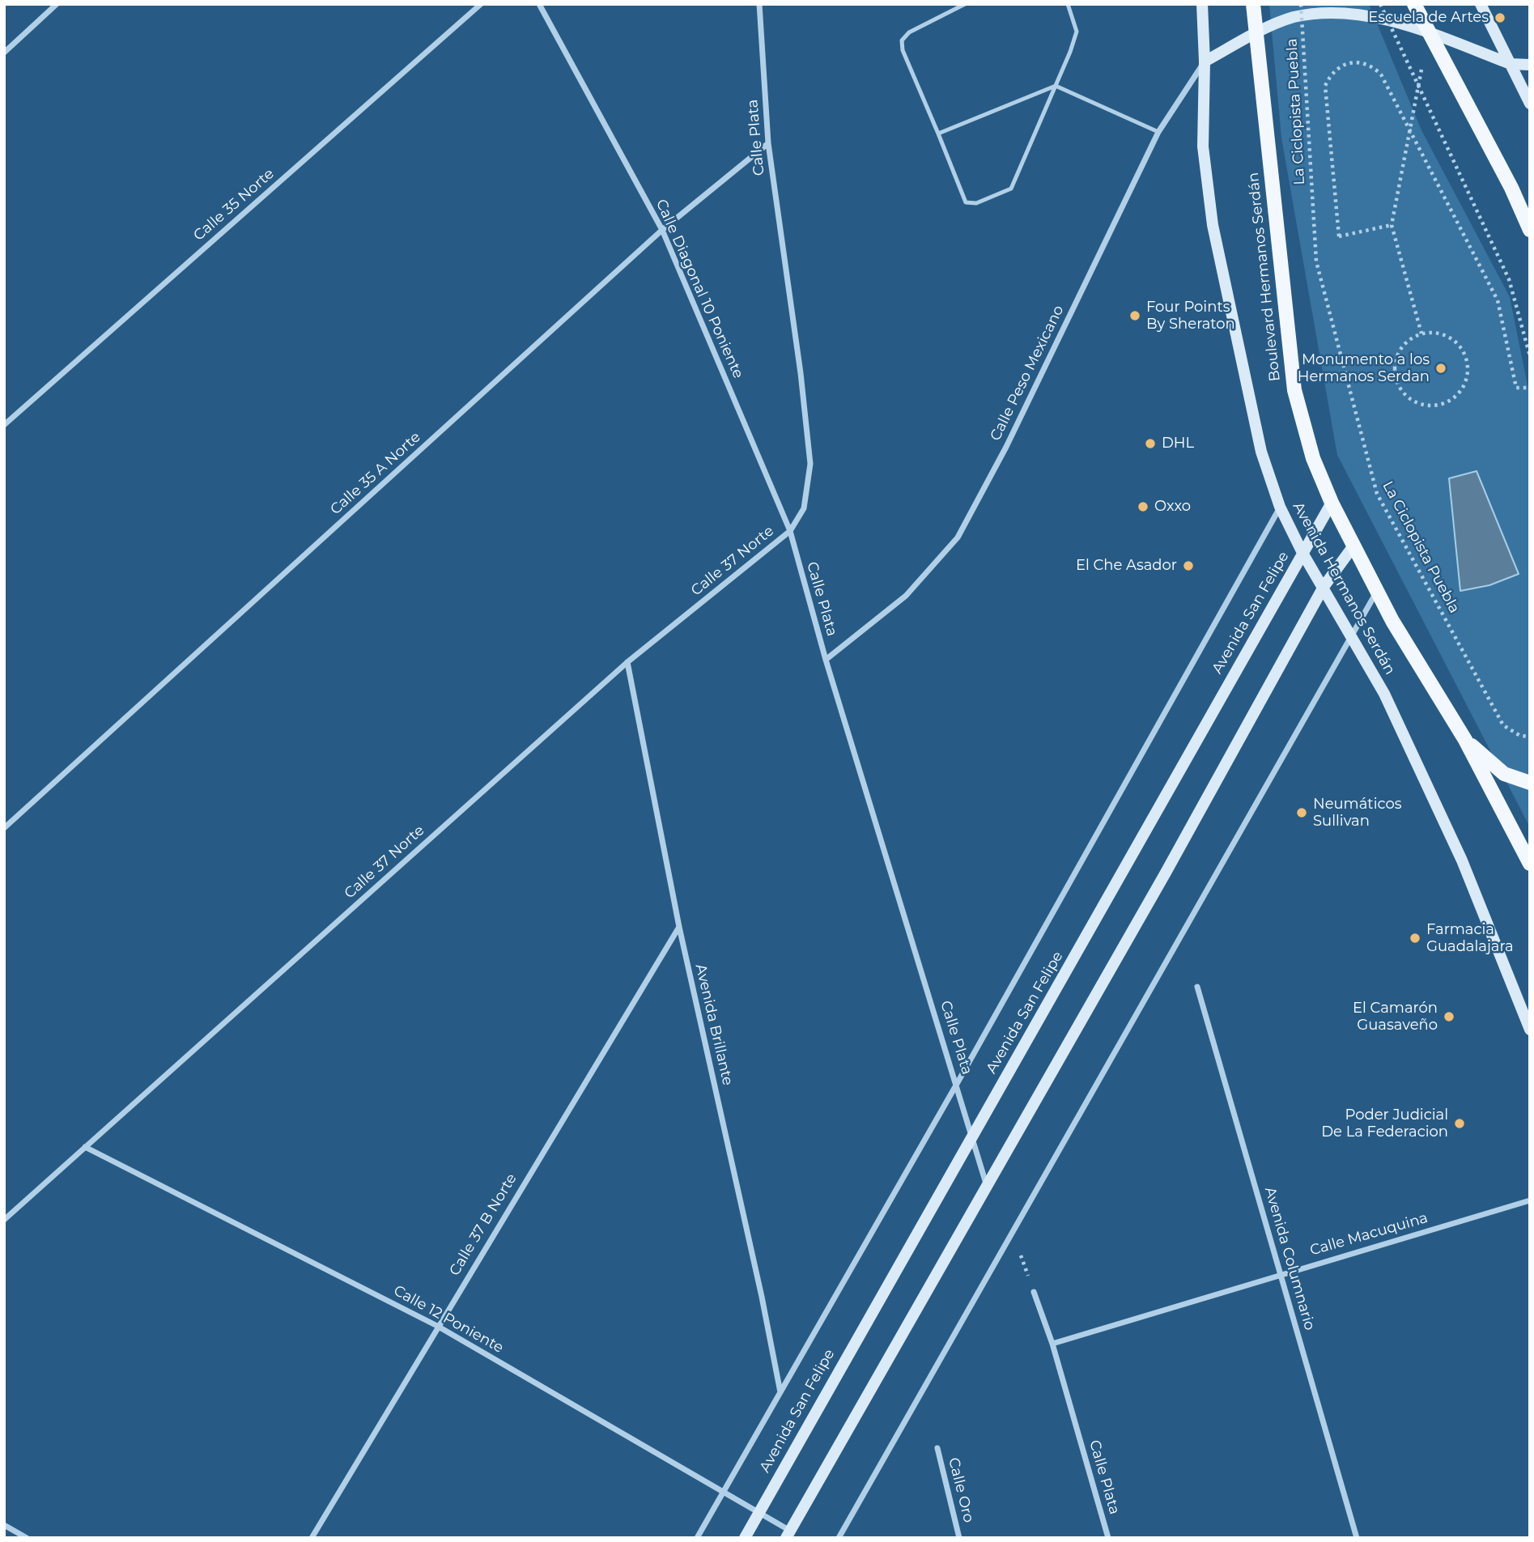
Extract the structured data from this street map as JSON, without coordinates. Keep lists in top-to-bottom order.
{
  "streets": {
    "main road": ["Boulevard Hermanos Serdán", "Avenida Hermanos Serdán", "Avenida San Felipe"],
    "street": [
      "Calle Plata",
      "Calle 35 Norte",
      "Calle Diagonal 10 Poniente",
      "Calle Peso Mexicano",
      "Calle 35 A Norte",
      "Calle 37 Norte",
      "Avenida Brillante",
      "Calle 37 B Norte",
      "Calle Macuquina",
      "Avenida Columnario",
      "Calle 12 Poniente",
      "Calle Oro"
    ],
    "path": ["La Ciclopista Puebla"]
  },
  "crossings": [
    ["Calle Plata", "Calle Diagonal 10 Poniente"],
    ["Calle Plata", "Calle Peso Mexicano"],
    ["Calle Plata", "Calle 35 A Norte"],
    ["Calle Plata", "Calle 37 Norte"],
    ["Calle Plata", "Avenida San Felipe"],
    ["Calle Plata", "Calle Macuquina"],
    ["Boulevard Hermanos Serdán", "Avenida San Felipe"],
    ["Calle Diagonal 10 Poniente", "Calle 35 A Norte"],
    ["Calle Diagonal 10 Poniente", "Calle 37 Norte"],
    ["Calle Peso Mexicano", "Avenida Hermanos Serdán"],
    ["Calle 37 Norte", "Avenida Brillante"],
    ["Calle 37 Norte", "Calle 12 Poniente"],
    ["Avenida Hermanos Serdán", "Avenida San Felipe"],
    ["Avenida San Felipe", "Avenida Brillante"],
    ["Avenida San Felipe", "Calle 12 Poniente"],
    ["Avenida Brillante", "Calle 37 B Norte"],
    ["Calle 37 B Norte", "Calle 12 Poniente"],
    ["Calle Macuquina", "Avenida Columnario"]
  ],
  "places": [
    "Escuela de Artes",
    "Four Points By Sheraton",
    "Monumento a los Hermanos Serdan",
    "DHL",
    "Oxxo",
    "El Che Asador",
    "Neumáticos Sullivan",
    "Farmacia Guadalajara",
    "El Camarón Guasaveño",
    "Poder Judicial De La Federacion"
  ]
}
